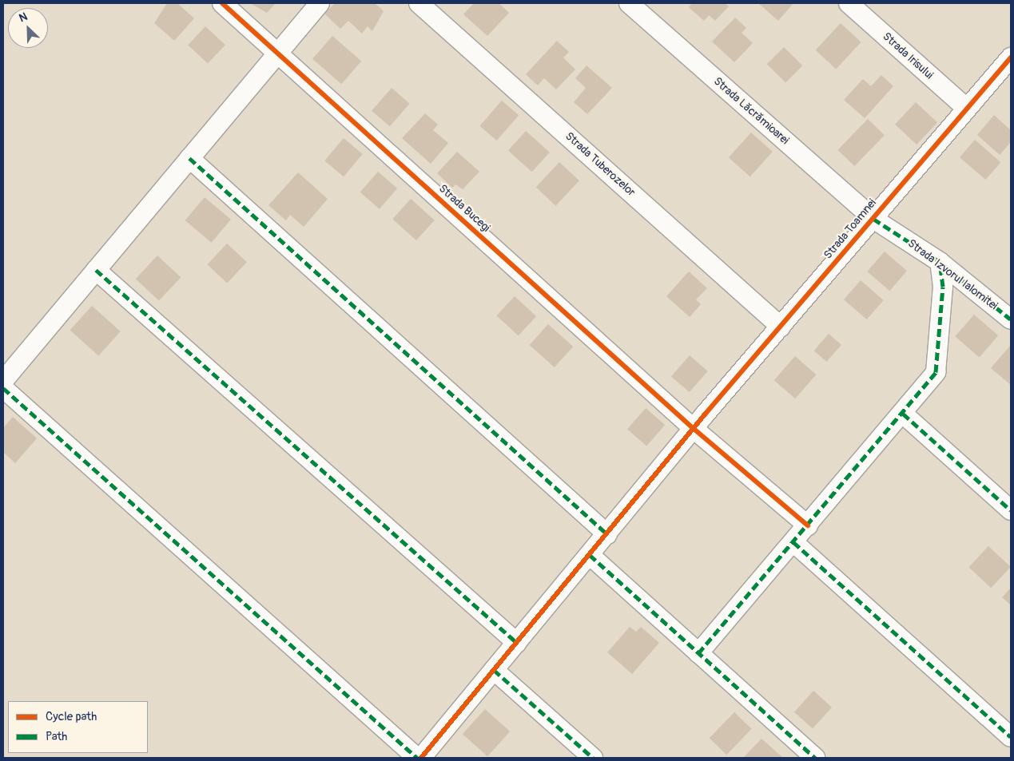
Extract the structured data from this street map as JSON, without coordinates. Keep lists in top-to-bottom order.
{
  "streets": {
    "street": [
      "Strada Irisului",
      "Strada Lăcrămioarei",
      "Strada Tuberozelor",
      "Strada Bucegi",
      "Strada Toamnei",
      "Strada Izvorul Ialomitei"
    ]
  },
  "crossings": [
    ["Strada Irisului", "Strada Toamnei"],
    ["Strada Lăcrămioarei", "Strada Toamnei"],
    ["Strada Lăcrămioarei", "Strada Izvorul Ialomitei"],
    ["Strada Tuberozelor", "Strada Toamnei"],
    ["Strada Bucegi", "Strada Toamnei"],
    ["Strada Toamnei", "Strada Izvorul Ialomitei"]
  ],
  "legend": ["Cycle path", "Path"],
  "north": "top left"
}
